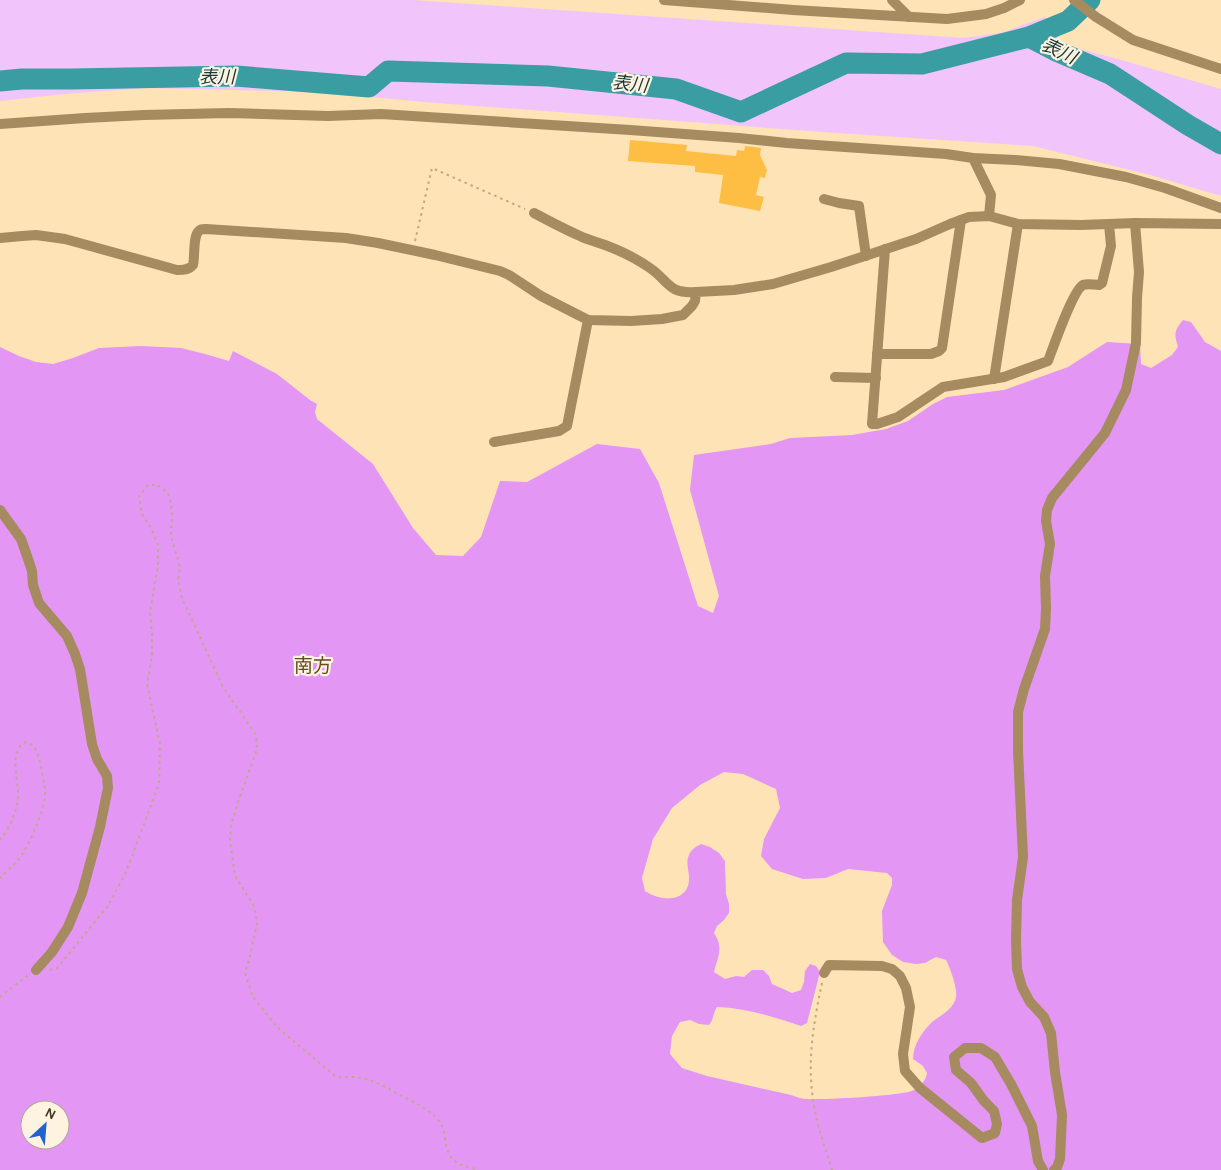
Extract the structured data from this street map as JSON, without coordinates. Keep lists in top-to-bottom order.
{
  "districts": ["南方"],
  "water": ["表川"],
  "north": "top right"
}
